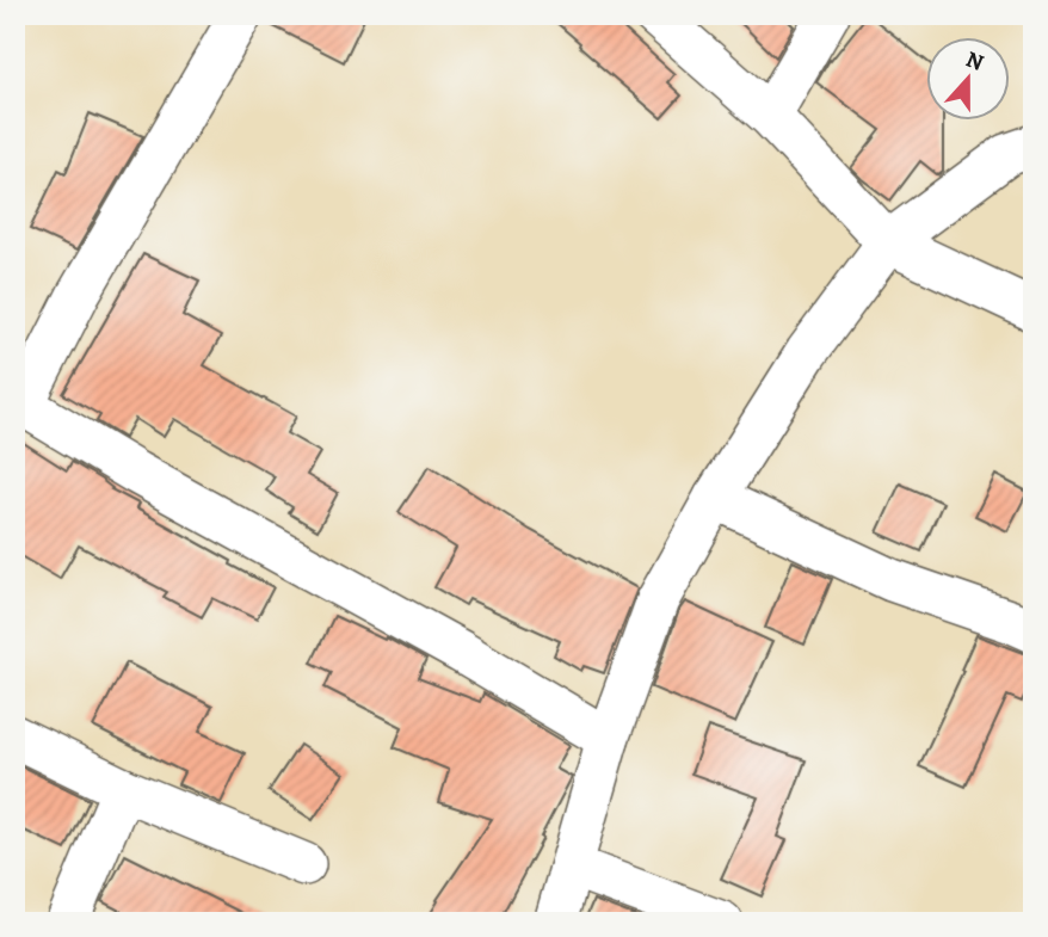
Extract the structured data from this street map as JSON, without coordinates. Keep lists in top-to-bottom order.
{
  "north": "top"
}
